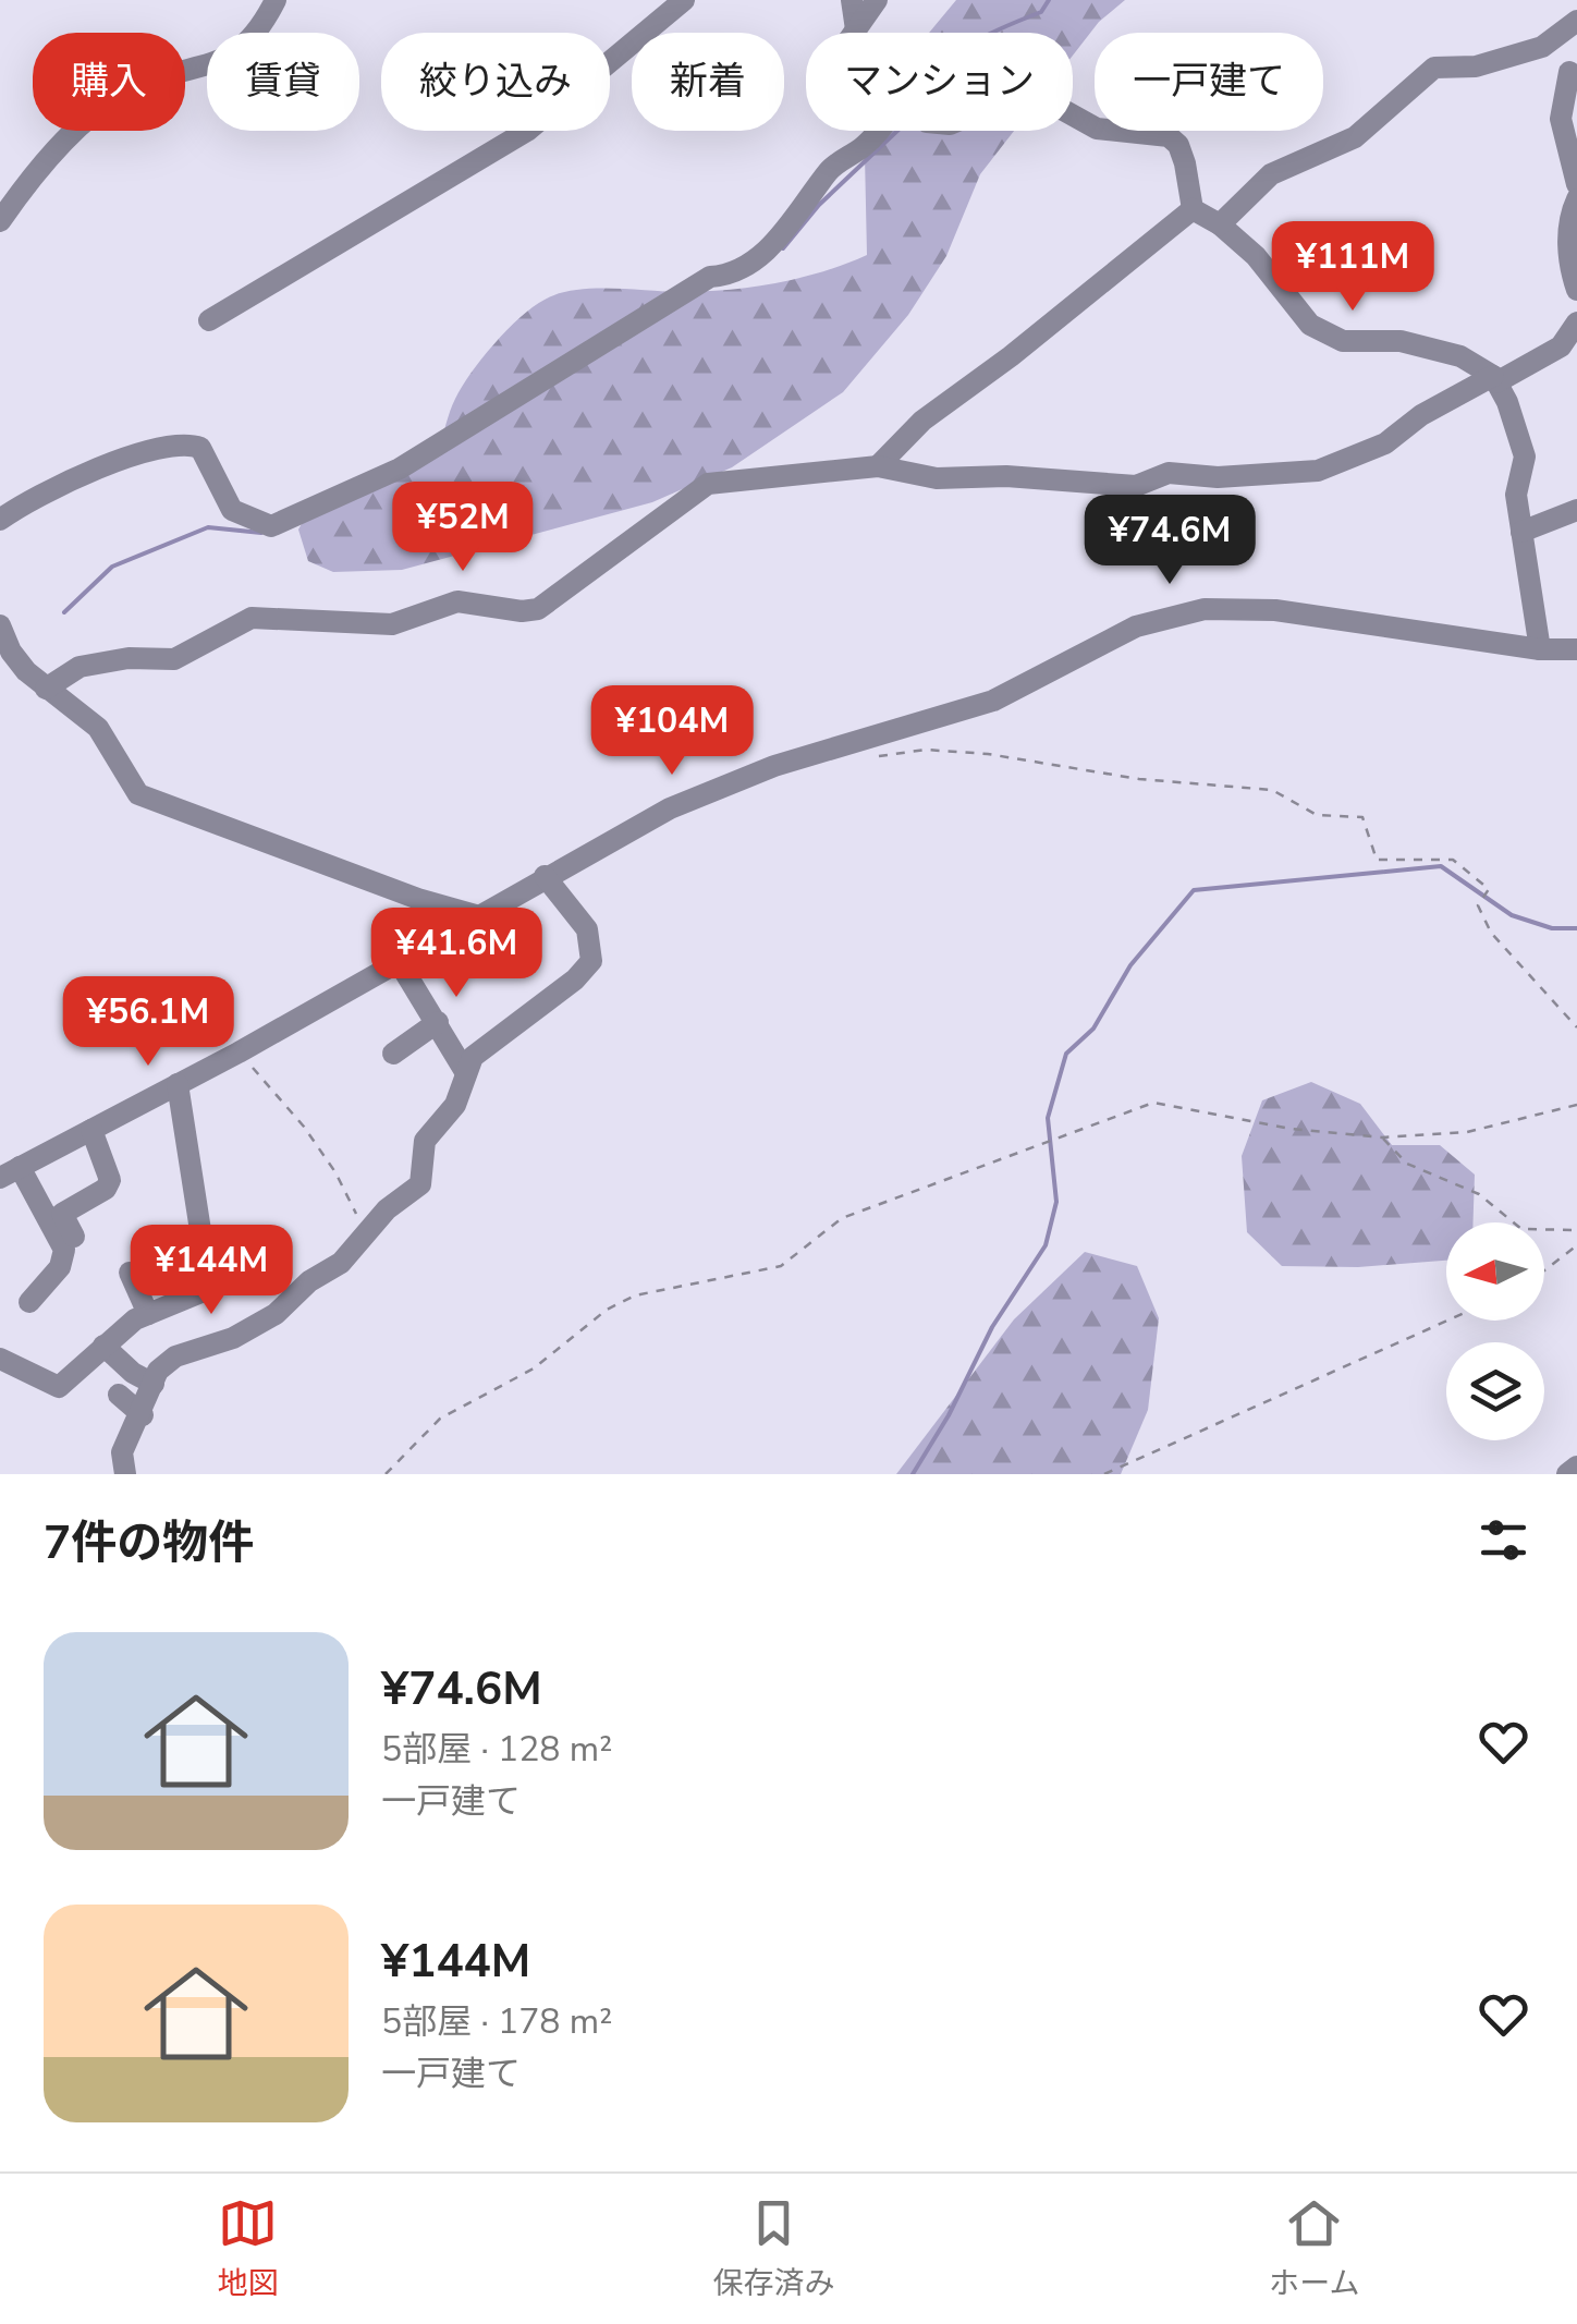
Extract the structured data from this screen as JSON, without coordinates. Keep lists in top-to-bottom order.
{
  "north": "left",
  "page": {
    "chip": [
      "購入",
      "賃貸",
      "絞り込み",
      "新着",
      "マンション",
      "一戸建て"
    ],
    "price": [
      "¥111M",
      "¥52M",
      "¥74.6M",
      "¥104M",
      "¥41.6M",
      "¥56.1M",
      "¥144M"
    ],
    "heading": "7件の物件",
    "list": [
      {
        "name": "¥74.6M",
        "note": "5部屋 · 128 m² · 一戸建て"
      },
      {
        "name": "¥144M",
        "note": "5部屋 · 178 m² · 一戸建て"
      }
    ],
    "tabs": ["地図", "保存済み", "ホーム"]
  }
}
